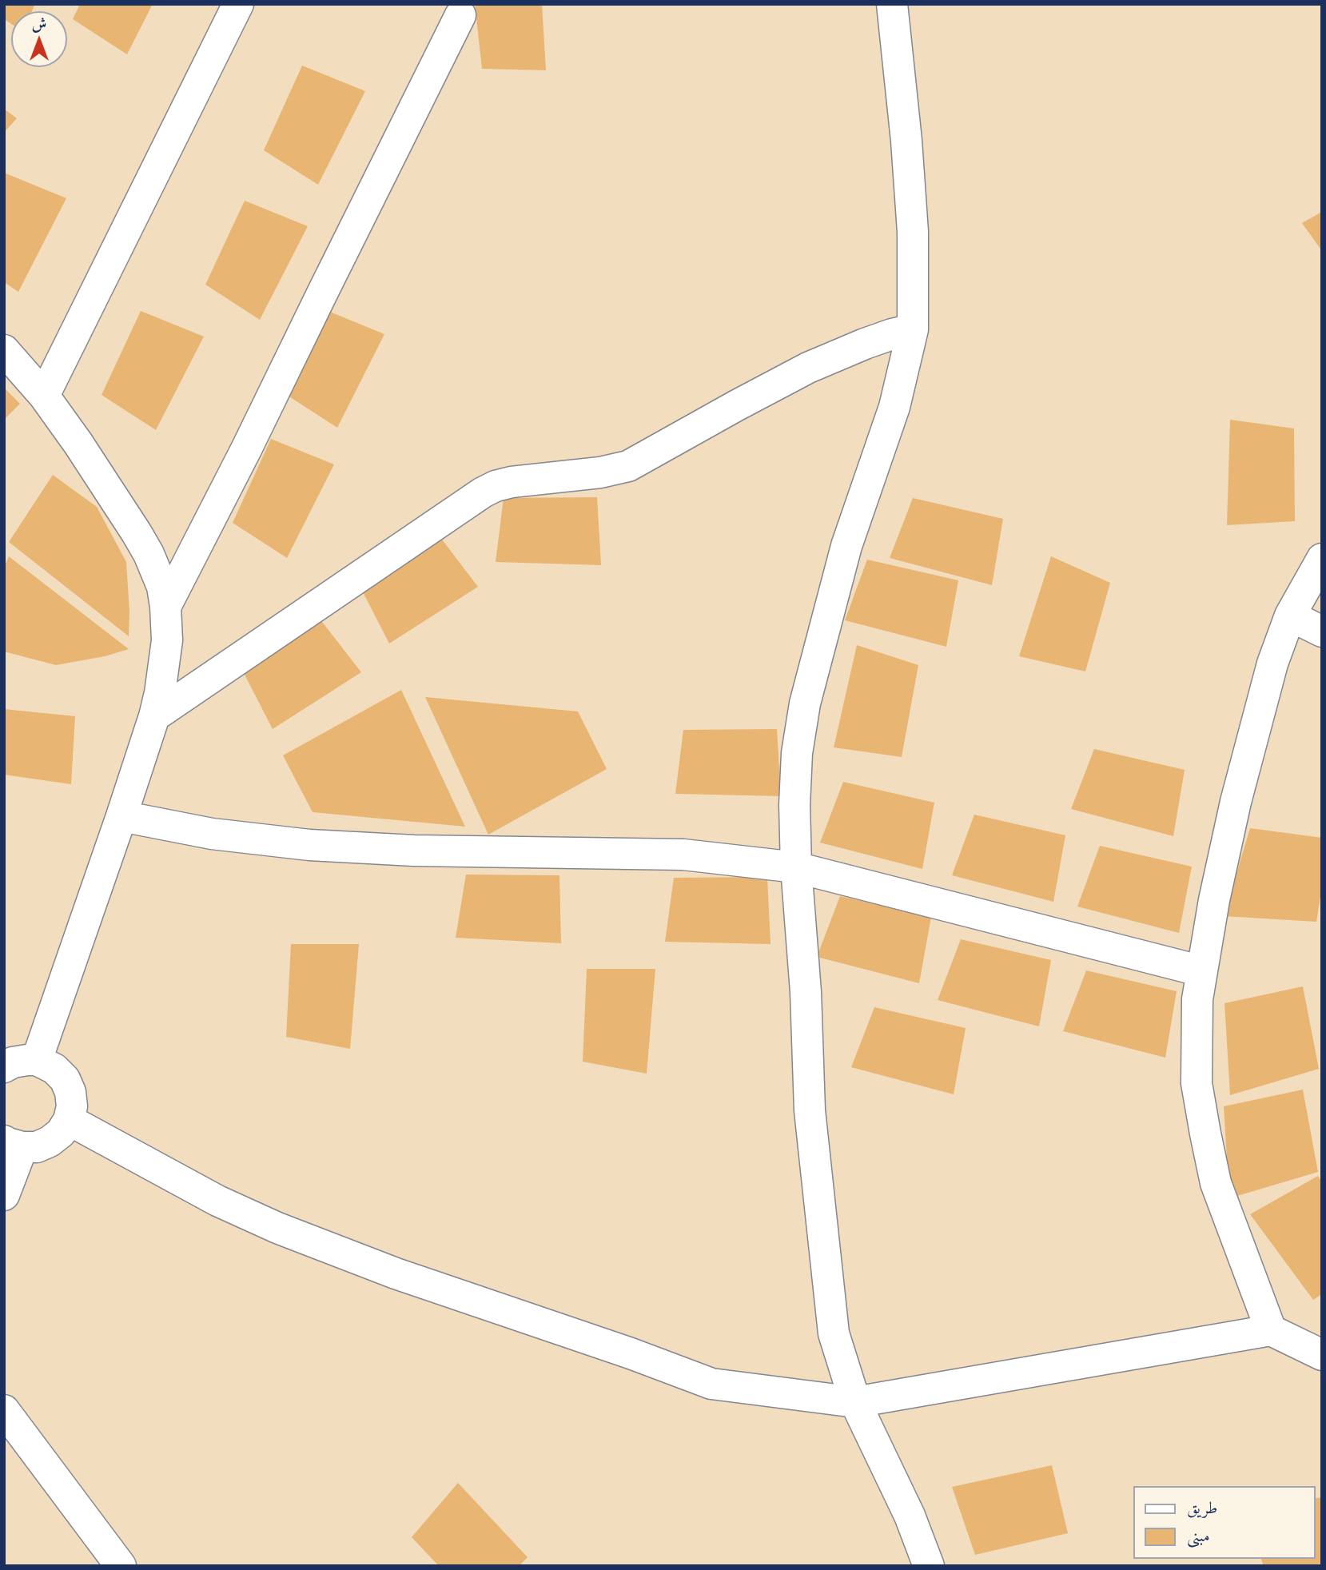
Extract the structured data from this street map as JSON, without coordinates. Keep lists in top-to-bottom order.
{
  "legend": ["طريق", "مبنى"],
  "north": "top"
}
